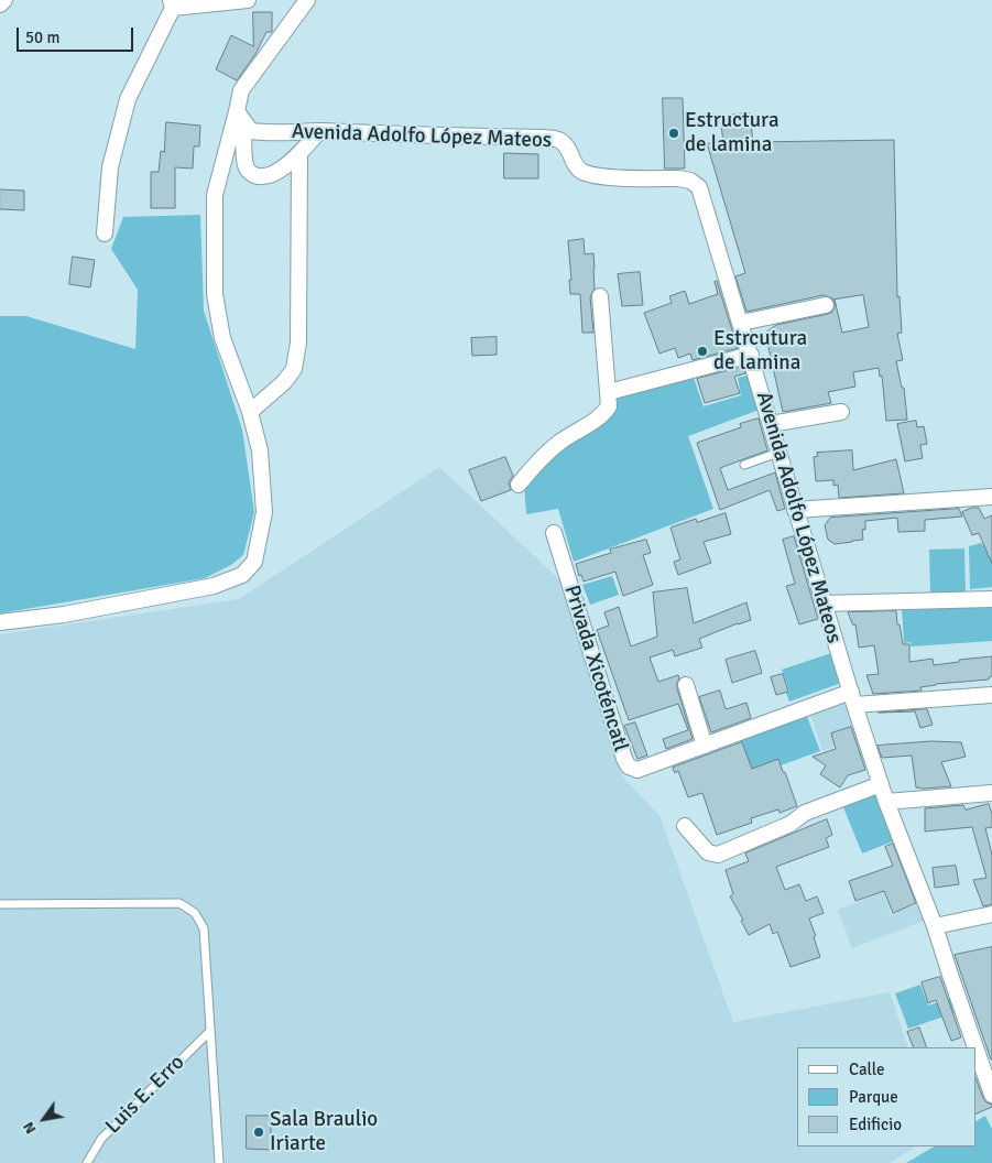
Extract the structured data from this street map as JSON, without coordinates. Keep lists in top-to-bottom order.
{
  "streets": {
    "street": ["Avenida Adolfo López Mateos", "Privada Xicoténcatl"],
    "lane": ["Luis E. Erro"]
  },
  "crossings": [
    ["Avenida Adolfo López Mateos", "Privada Xicoténcatl"]
  ],
  "places": ["Estructura de lamina", "Estrcutura de lamina", "Sala Braulio Iriarte"],
  "legend": ["Calle", "Parque", "Edificio"],
  "scale_bar": "50 m",
  "north": "bottom left"
}
